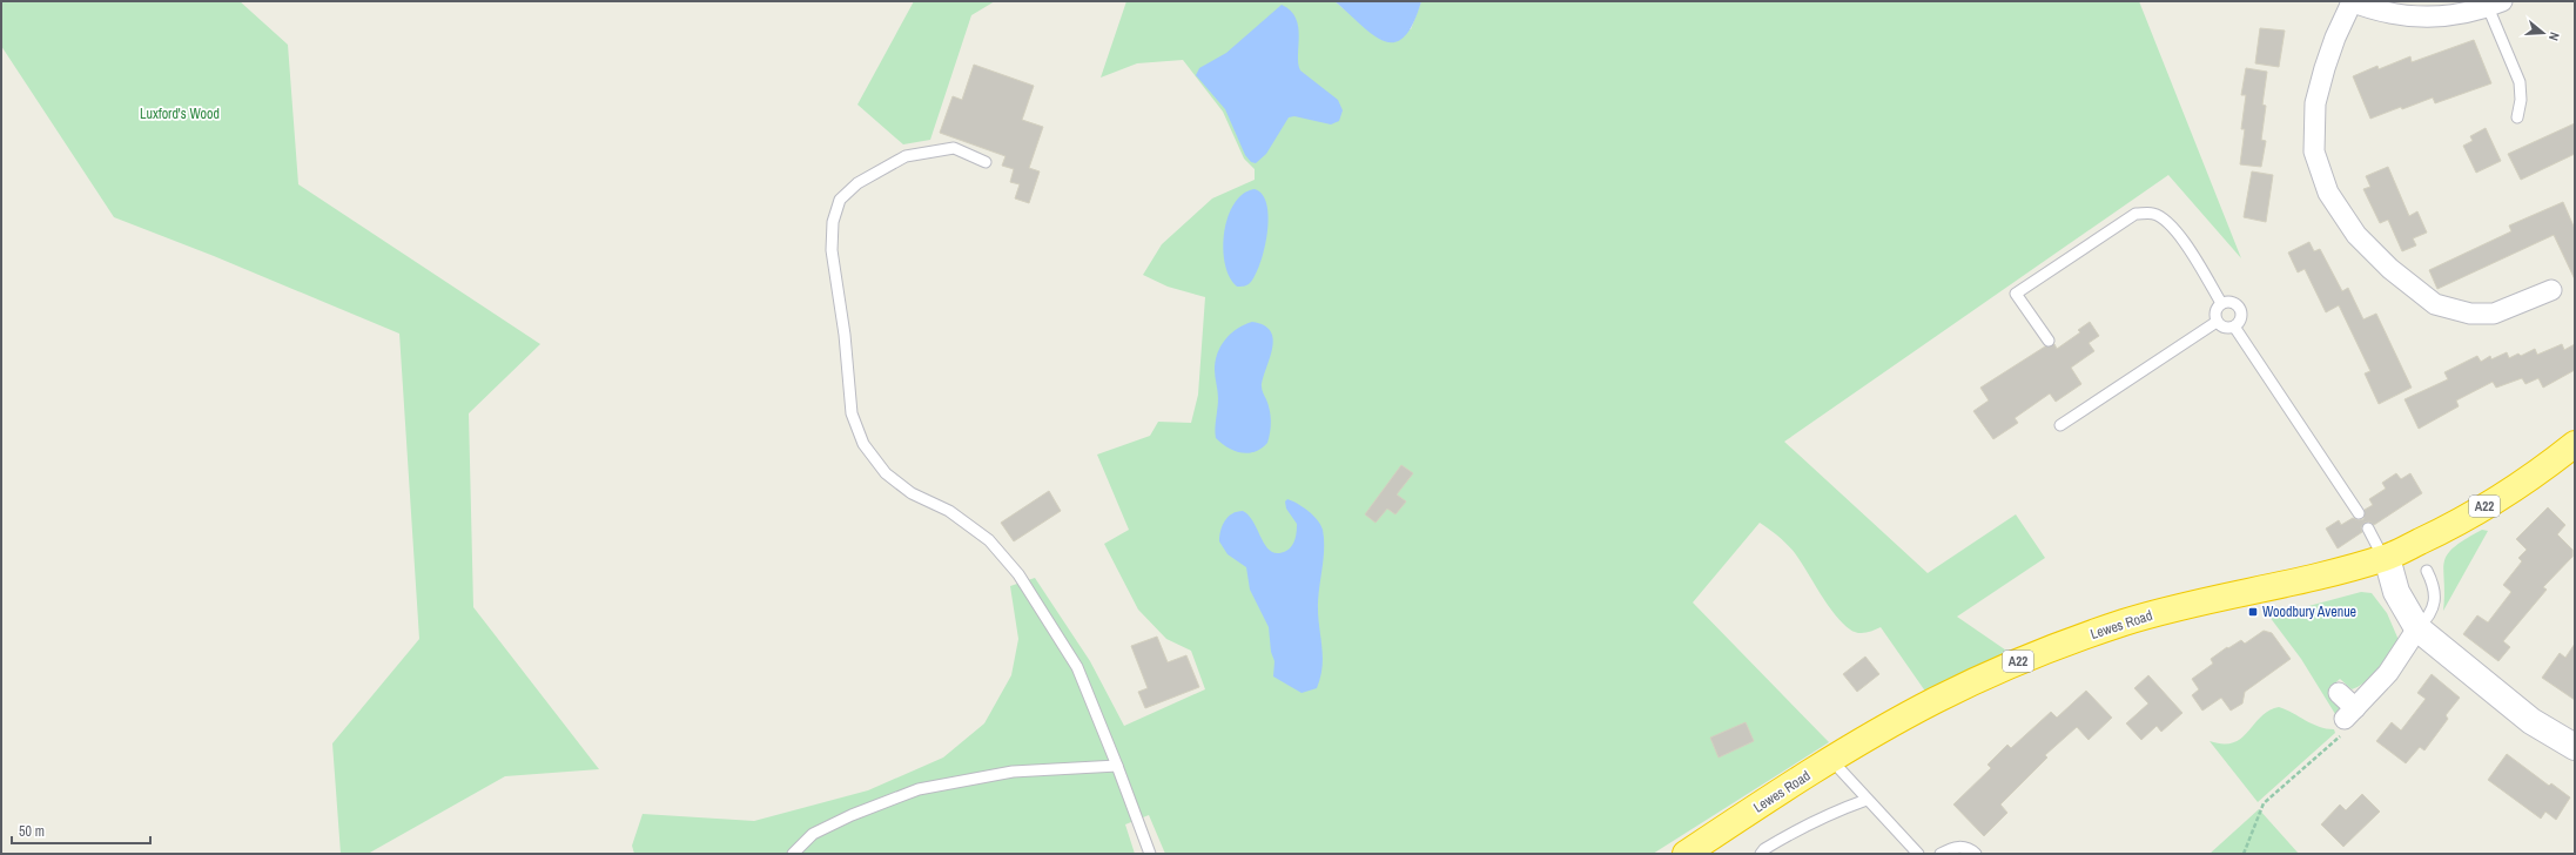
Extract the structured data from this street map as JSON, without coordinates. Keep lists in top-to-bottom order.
{
  "streets": {
    "highway": ["A22", "Lewes Road"]
  },
  "parks": ["Luxford's Wood"],
  "places": {
    "transit": ["Woodbury Avenue"]
  },
  "scale_bar": "50 m",
  "north": "right"
}
